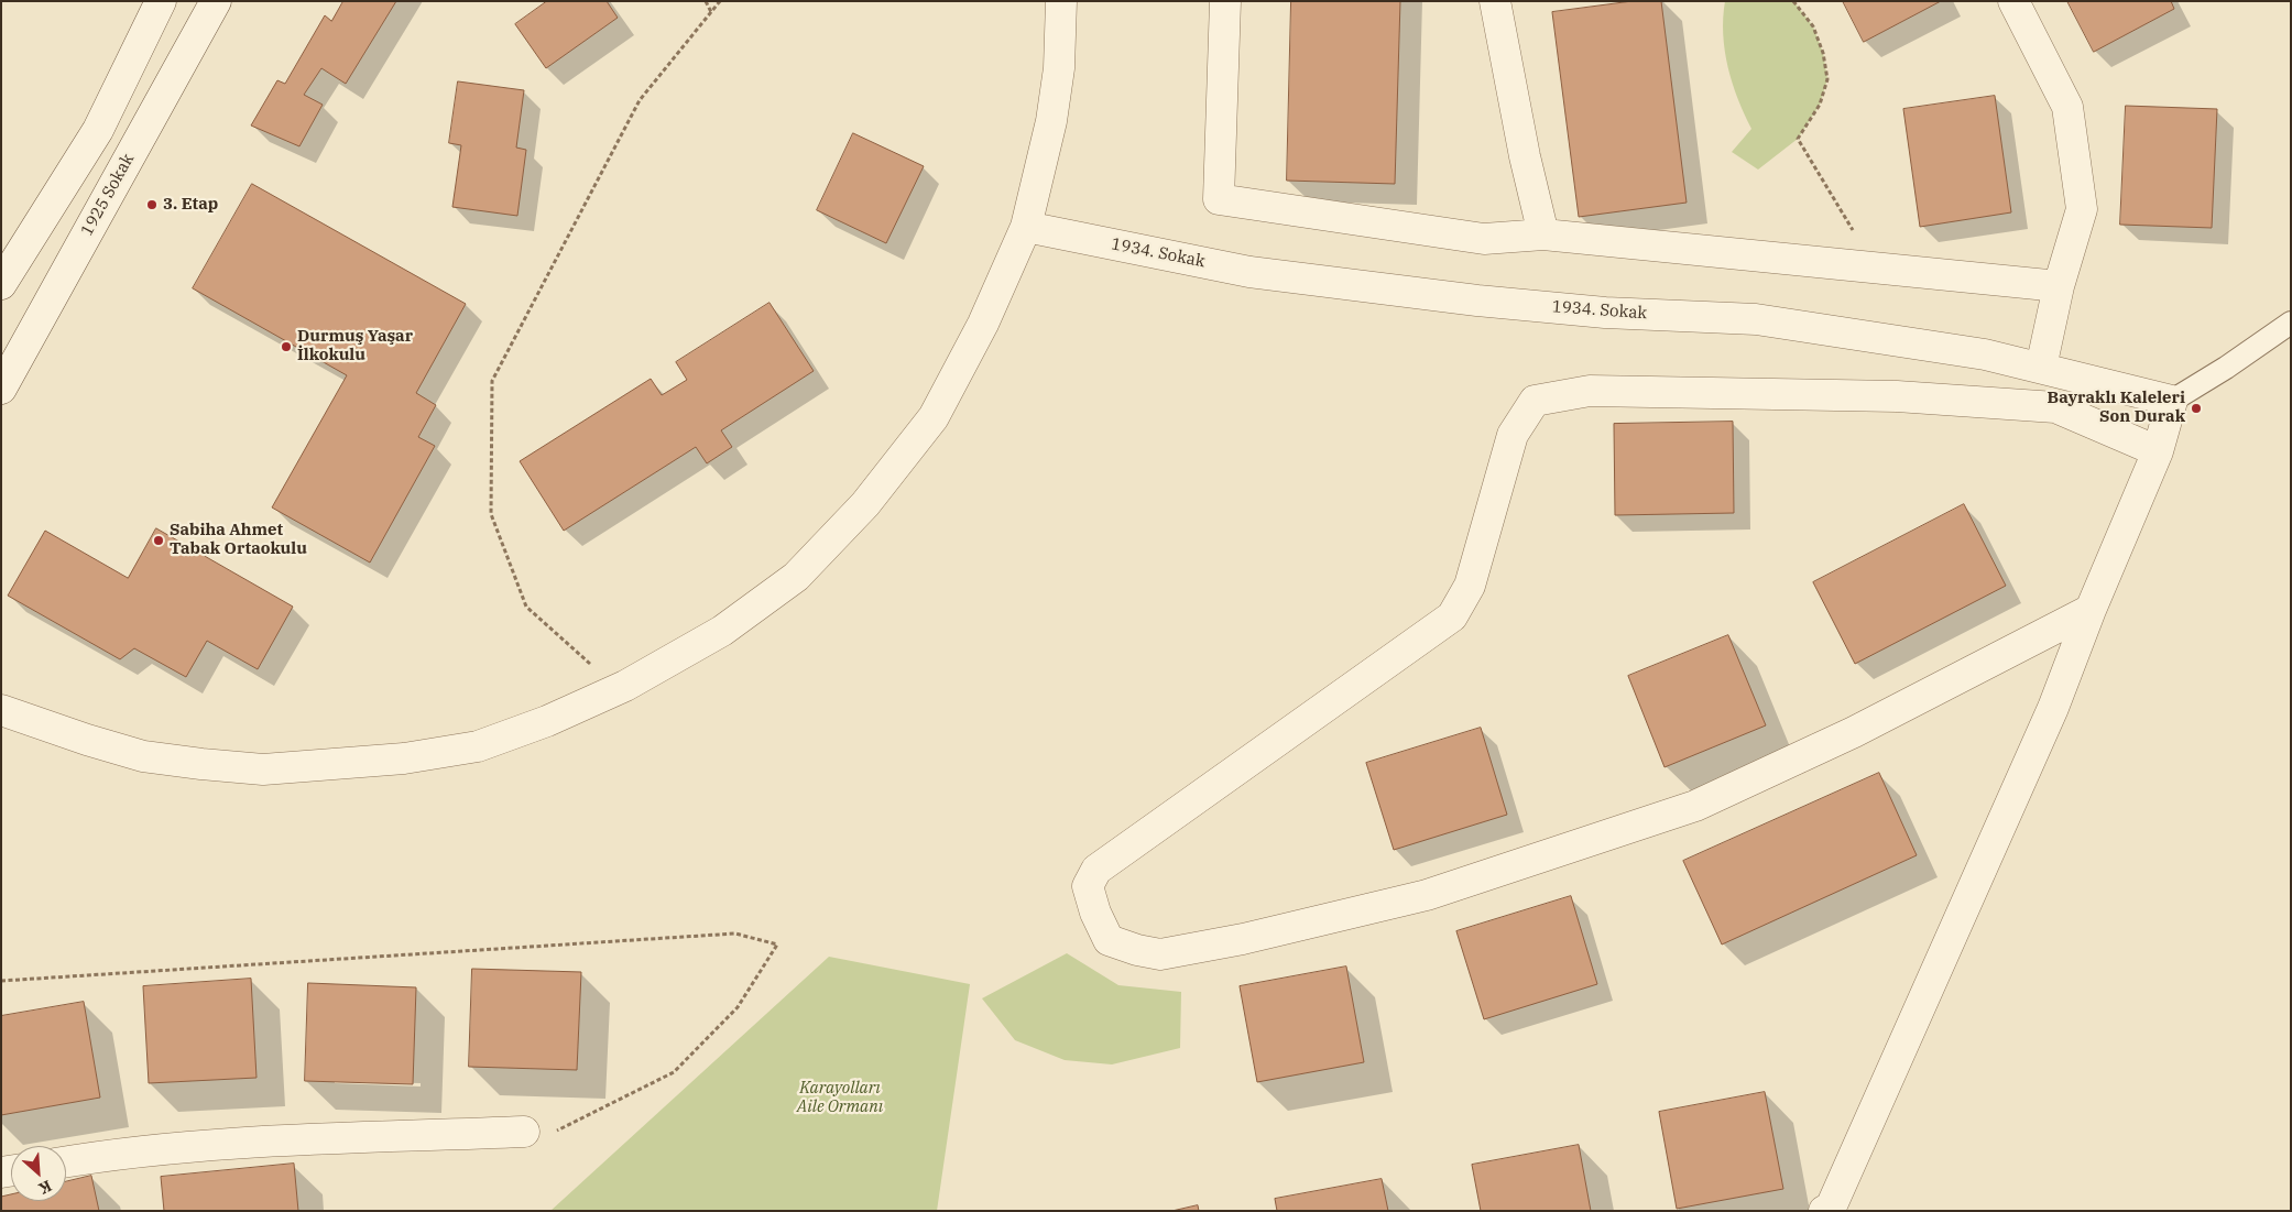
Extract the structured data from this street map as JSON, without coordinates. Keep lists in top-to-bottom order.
{
  "streets": {
    "street": ["1925 Sokak", "1934. Sokak"]
  },
  "parks": ["Karayolları Aile Ormanı"],
  "places": [
    "3. Etap",
    "Durmuş Yaşar İlkokulu",
    "Bayraklı Kaleleri Son Durak",
    "Sabiha Ahmet Tabak Ortaokulu"
  ],
  "north": "bottom right"
}
